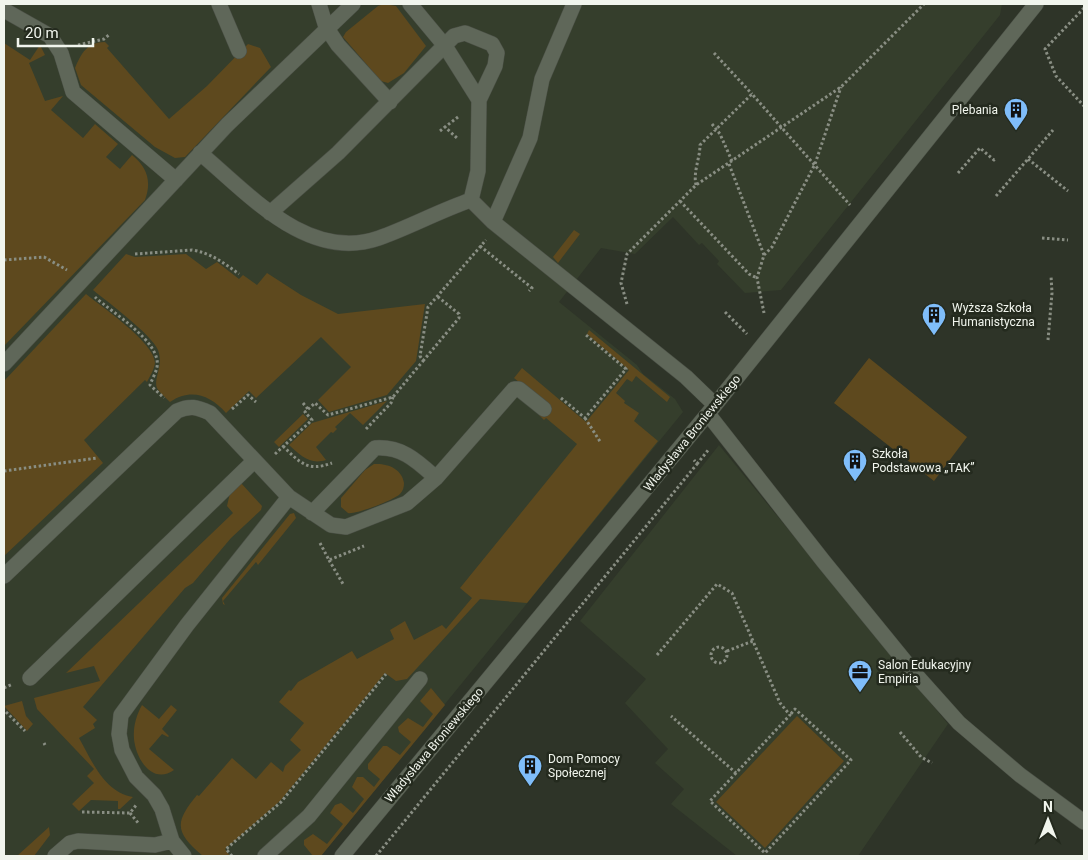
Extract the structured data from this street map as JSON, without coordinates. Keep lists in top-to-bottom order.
{
  "streets": {
    "street": ["Władysława Broniewskiego"]
  },
  "places": {
    "building": [
      "Plebania",
      "Wyższa Szkoła Humanistyczna",
      "Szkoła Podstawowa „TAK”",
      "Dom Pomocy Społecznej"
    ],
    "office": ["Salon Edukacyjny Empiria"]
  },
  "scale_bar": "20 m",
  "north": "top"
}
